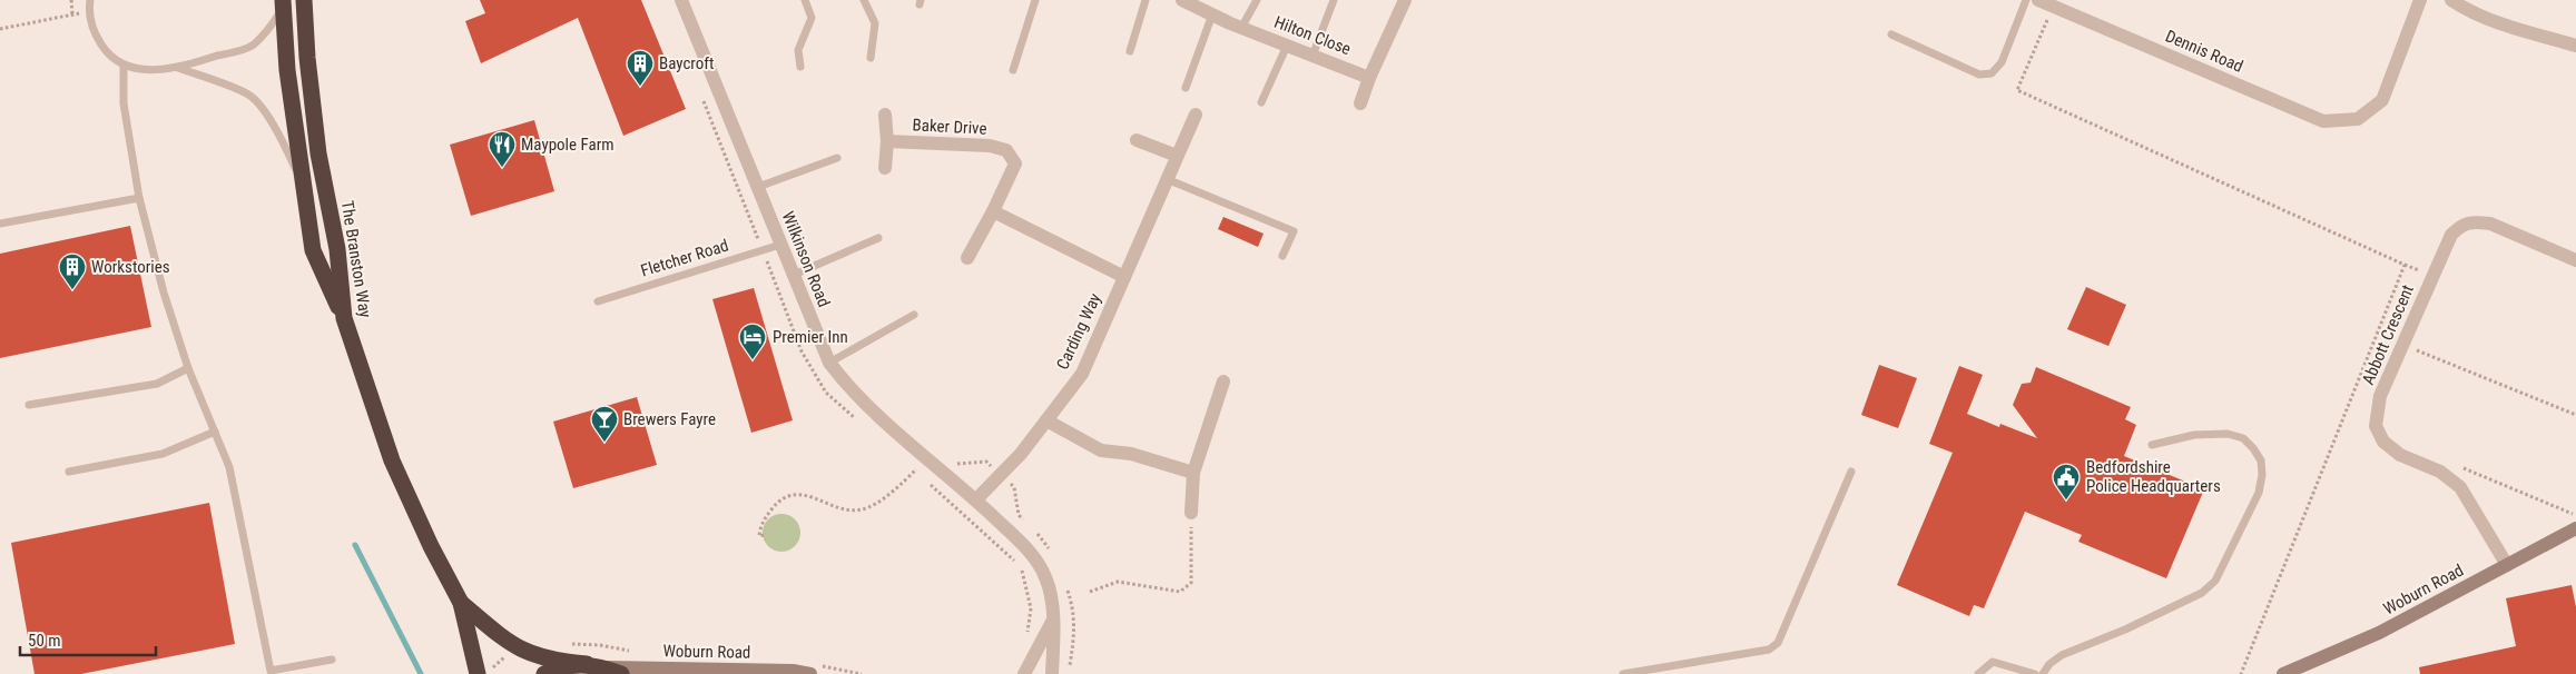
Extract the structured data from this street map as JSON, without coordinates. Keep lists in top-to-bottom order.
{
  "streets": {
    "highway": ["The Branston Way"],
    "main road": ["Woburn Road"],
    "street": [
      "Hilton Close",
      "Dennis Road",
      "Baker Drive",
      "Wilkinson Road",
      "Carding Way",
      "Abbott Crescent"
    ],
    "lane": ["Fletcher Road"]
  },
  "crossings": [
    ["Fletcher Road", "Wilkinson Road"],
    ["The Branston Way", "Woburn Road"],
    ["Wilkinson Road", "Carding Way"],
    ["Abbott Crescent", "Woburn Road"]
  ],
  "places": {
    "building": ["Baycroft", "Workstories"],
    "restaurant": ["Maypole Farm"],
    "hotel": ["Premier Inn"],
    "bar": ["Brewers Fayre"],
    "public building": ["Bedfordshire Police Headquarters"]
  },
  "scale_bar": "50 m"
}
